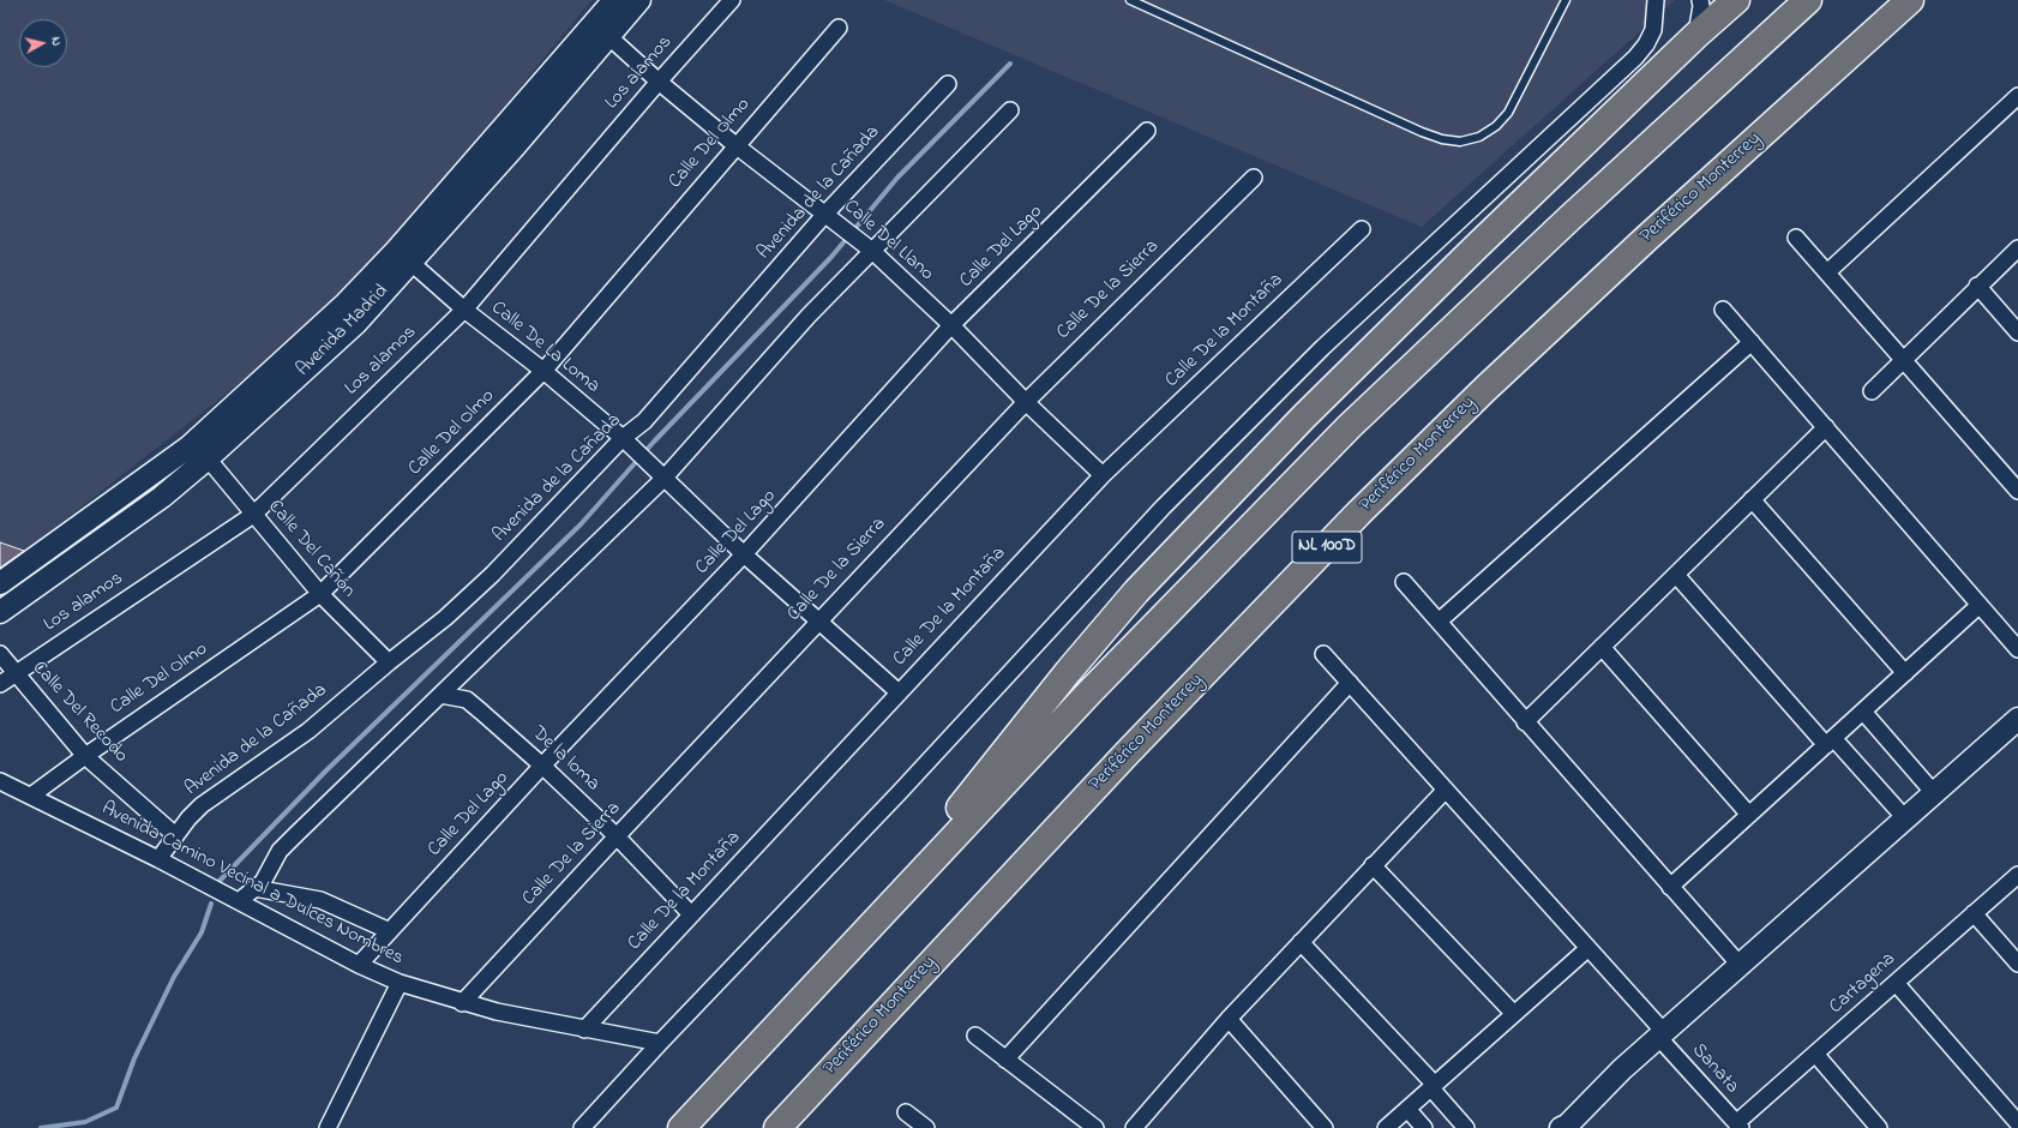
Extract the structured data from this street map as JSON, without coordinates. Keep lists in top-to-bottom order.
{
  "streets": {
    "highway": ["Periférico Monterrey", "NL 100D"],
    "street": [
      "Los alamos",
      "Calle Del Olmo",
      "Avenida de la Cañada",
      "Calle Del Llano",
      "Calle Del Lago",
      "Calle De la Sierra",
      "Avenida Madrid",
      "Calle De la Montaña",
      "Calle De La Loma",
      "Calle Del Cañón",
      "Calle Del Recodo",
      "De la loma",
      "Avenida Camino Vecinal a Dulces Nombres",
      "Cartagena",
      "Sanata"
    ]
  },
  "crossings": [
    ["Los alamos", "Calle Del Llano"],
    ["Los alamos", "Calle De La Loma"],
    ["Los alamos", "Calle Del Cañón"],
    ["Los alamos", "Calle Del Recodo"],
    ["Calle Del Olmo", "Calle Del Llano"],
    ["Calle Del Olmo", "Calle De La Loma"],
    ["Calle Del Olmo", "Calle Del Cañón"],
    ["Calle Del Olmo", "Calle Del Recodo"],
    ["Calle Del Olmo", "Avenida Camino Vecinal a Dulces Nombres"],
    ["Avenida de la Cañada", "Calle Del Llano"],
    ["Avenida de la Cañada", "Calle De La Loma"],
    ["Avenida de la Cañada", "Calle Del Cañón"],
    ["Avenida de la Cañada", "Calle Del Recodo"],
    ["Avenida de la Cañada", "Avenida Camino Vecinal a Dulces Nombres"],
    ["Calle Del Llano", "Calle Del Lago"],
    ["Calle Del Llano", "Calle De la Sierra"],
    ["Calle Del Llano", "Avenida Madrid"],
    ["Calle Del Llano", "Calle De la Montaña"],
    ["Calle Del Lago", "Calle De La Loma"],
    ["Calle Del Lago", "De la loma"],
    ["Calle Del Lago", "Avenida Camino Vecinal a Dulces Nombres"],
    ["Calle De la Sierra", "Calle De La Loma"],
    ["Calle De la Sierra", "De la loma"],
    ["Calle De la Sierra", "Avenida Camino Vecinal a Dulces Nombres"],
    ["Avenida Madrid", "Calle De La Loma"],
    ["Avenida Madrid", "Calle Del Cañón"],
    ["Calle De la Montaña", "Calle De La Loma"],
    ["Calle De la Montaña", "De la loma"],
    ["Calle De la Montaña", "Avenida Camino Vecinal a Dulces Nombres"],
    ["Cartagena", "Sanata"]
  ],
  "north": "right"
}
